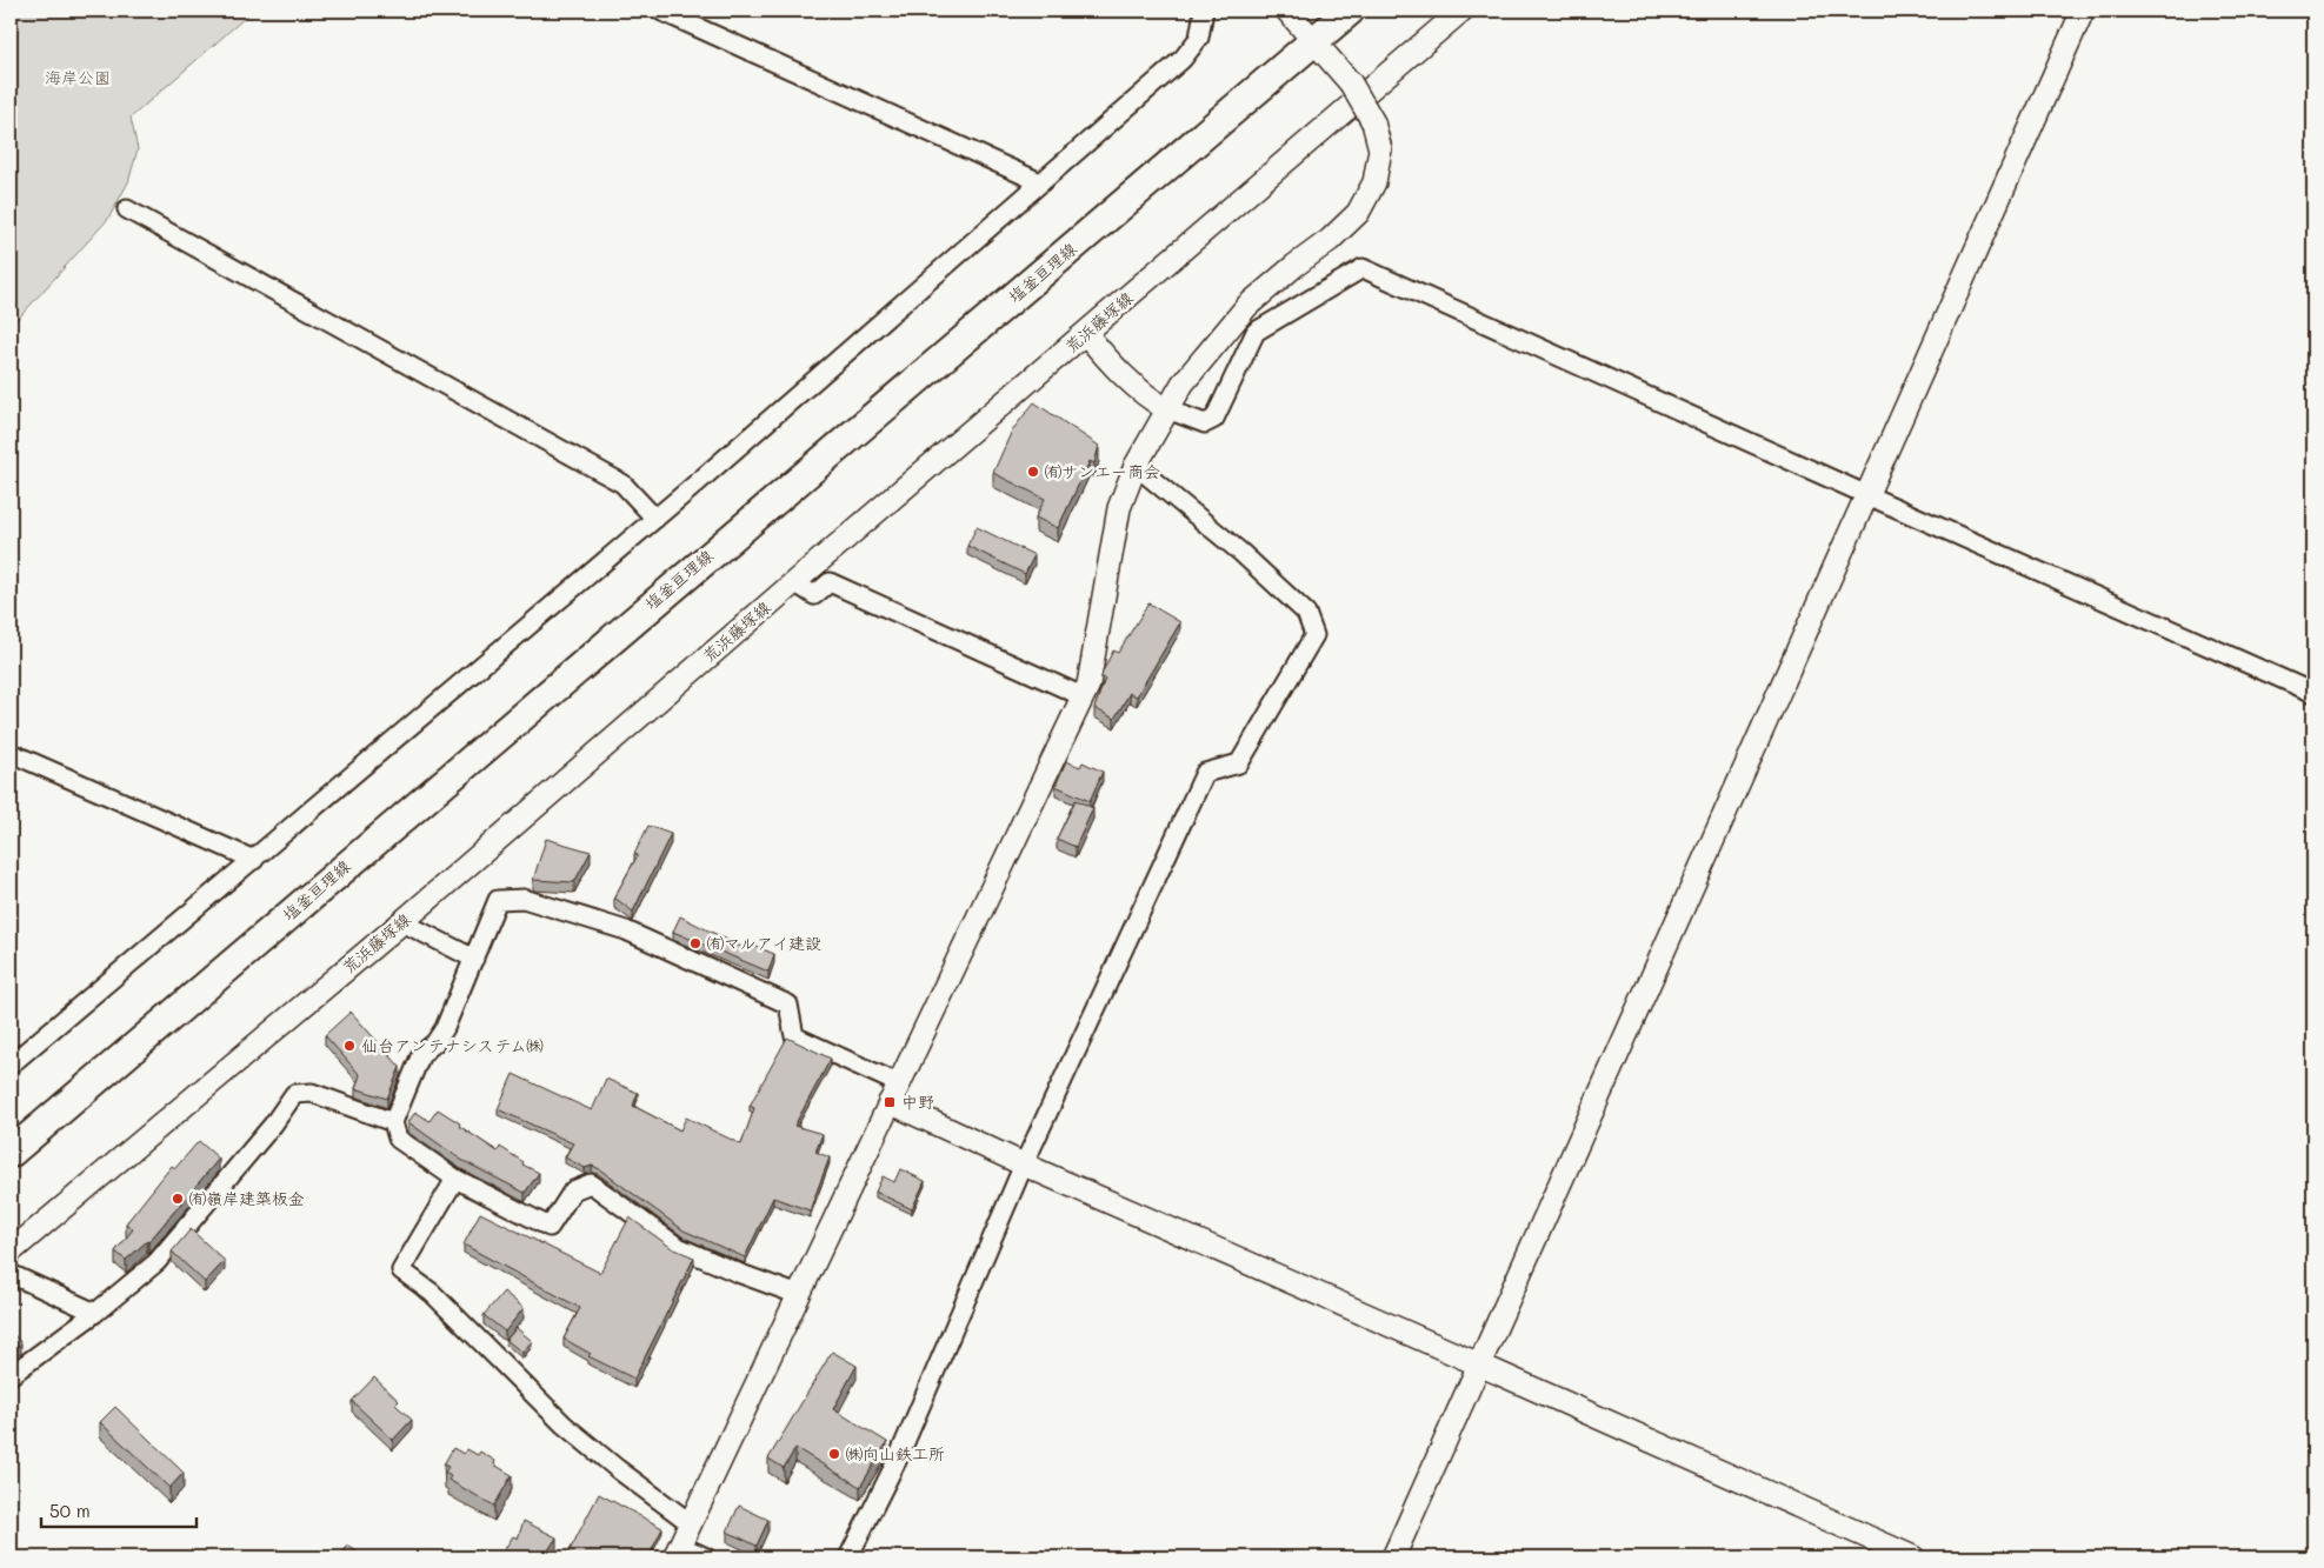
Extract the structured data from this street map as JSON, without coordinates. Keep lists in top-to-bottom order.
{
  "streets": {
    "main road": ["塩釜亘理線"],
    "street": ["荒浜藤塚線"]
  },
  "parks": ["海岸公園"],
  "places": {
    "other": [
      "㈲サンエー商会",
      "㈲マルアイ建設",
      "仙台アンテナシステム㈱",
      "㈲嶺岸建築板金",
      "㈱向山鉄工所"
    ],
    "transit": ["中野"]
  },
  "scale_bar": "50 m"
}
